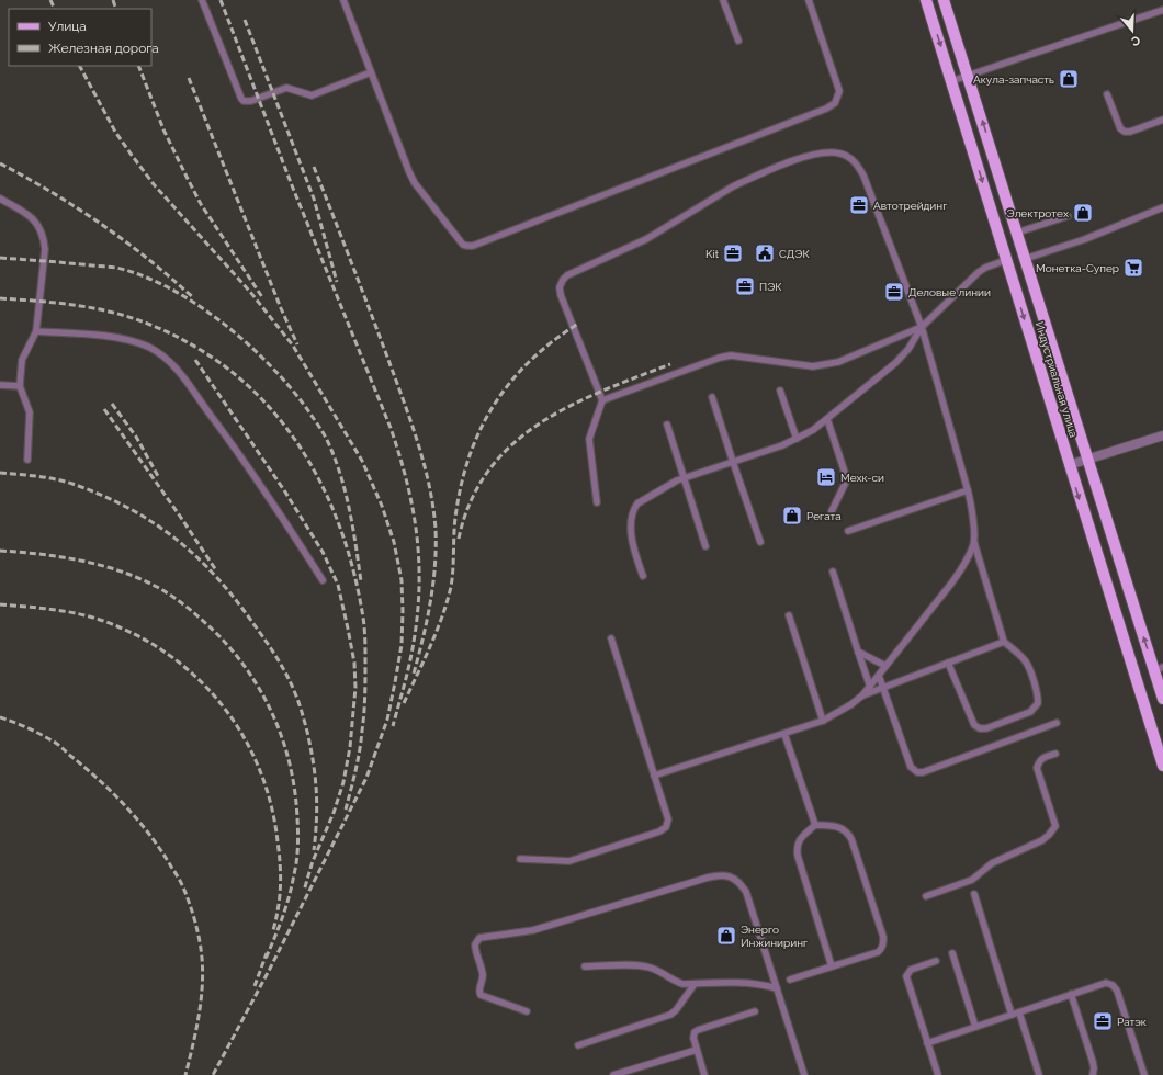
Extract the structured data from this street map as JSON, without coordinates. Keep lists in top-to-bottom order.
{
  "streets": {
    "main road": ["Индустриальная улица"]
  },
  "places": {
    "shop": [
      "Акула-запчасть",
      "Электротех",
      "Регата",
      "Энерго Инжиниринг"
    ],
    "office": [
      "Автотрейдинг",
      "Kit",
      "ПЭК",
      "Деловые линии",
      "Ратэк"
    ],
    "public building": ["СДЭК"],
    "supermarket": ["Монетка-Супер"],
    "hotel": ["Мехк-си"]
  },
  "legend": ["Улица", "Железная дорога"],
  "north": "bottom"
}
